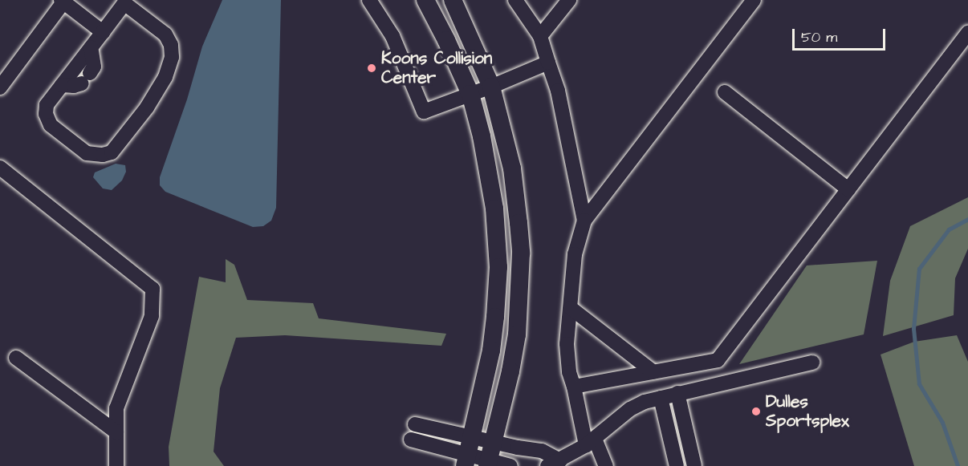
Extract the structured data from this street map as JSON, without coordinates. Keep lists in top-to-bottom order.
{
  "places": ["Koons Collision Center", "Dulles Sportsplex"],
  "scale_bar": "50 m"
}
